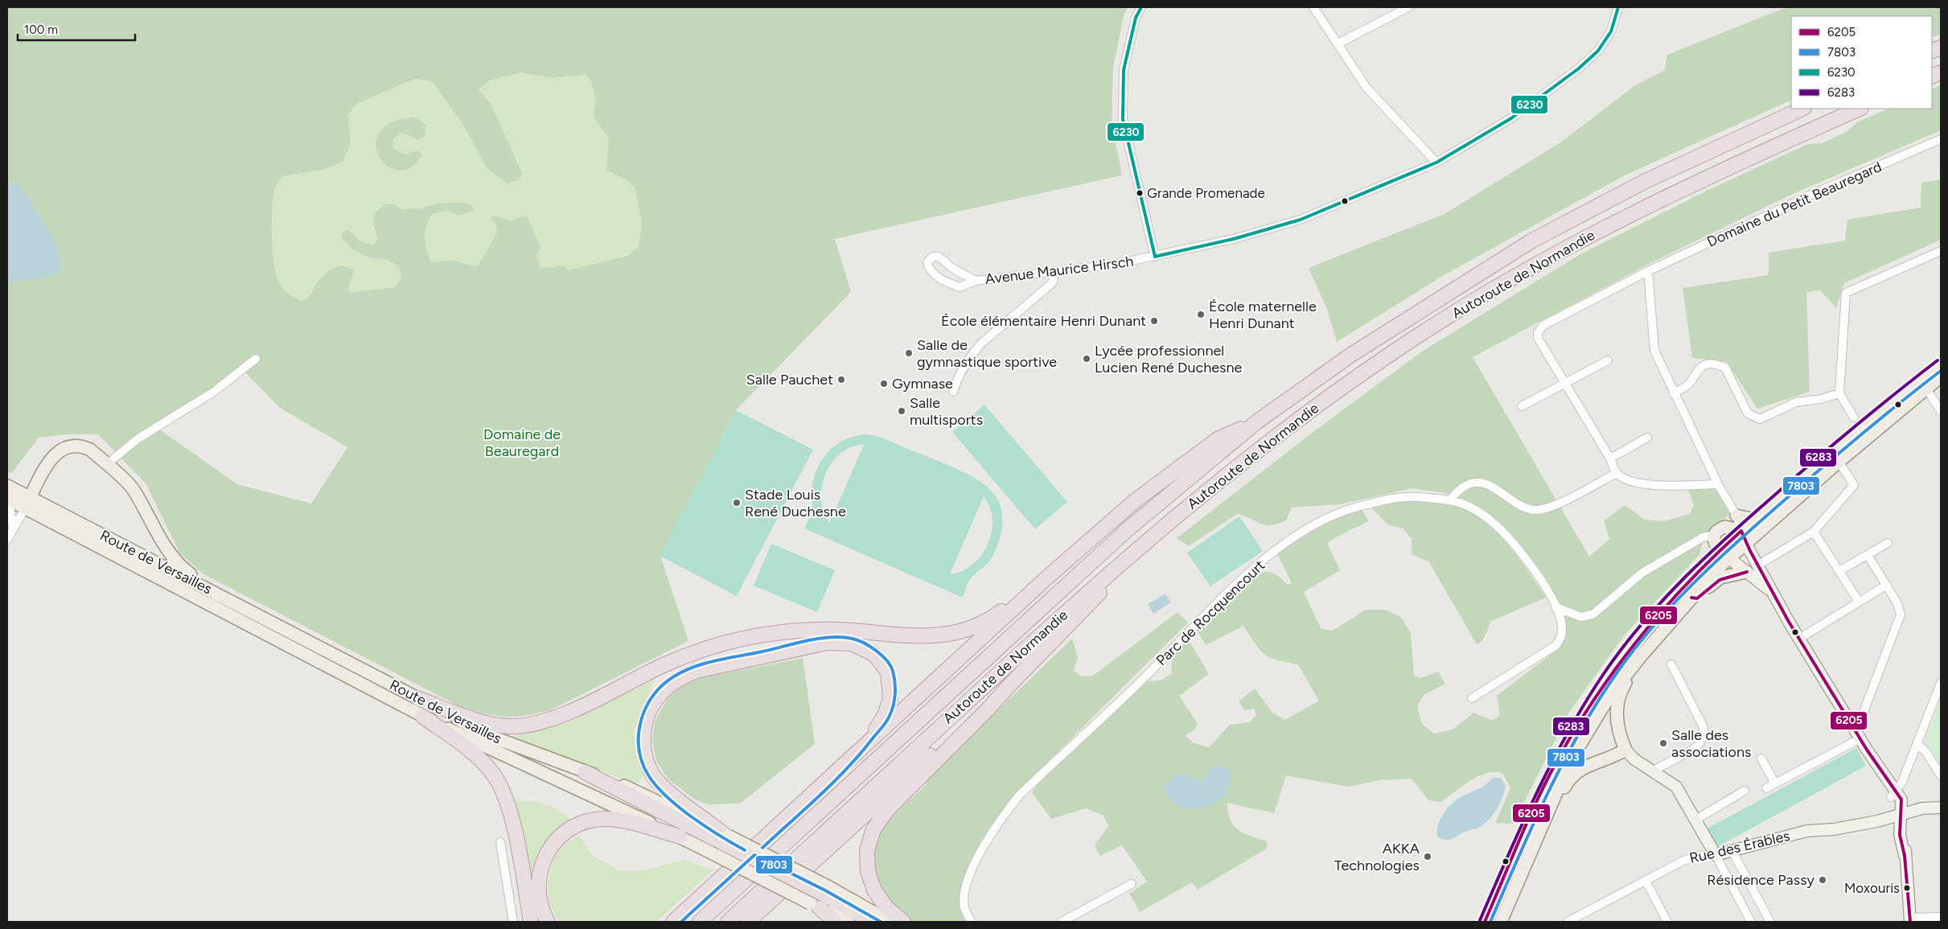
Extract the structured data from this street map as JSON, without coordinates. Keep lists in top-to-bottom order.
{
  "streets": {
    "highway": ["Autoroute de Normandie"],
    "main road": ["Route de Versailles"],
    "street": [
      "Domaine du Petit Beauregard",
      "Avenue Maurice Hirsch",
      "Parc de Rocquencourt",
      "Rue des Érables"
    ]
  },
  "parks": ["Domaine de Beauregard"],
  "places": [
    "Grande Promenade",
    "École maternelle Henri Dunant",
    "École élémentaire Henri Dunant",
    "Salle de gymnastique sportive",
    "Lycée professionnel Lucien René Duchesne",
    "Salle Pauchet",
    "Gymnase",
    "Salle multisports",
    "Stade Louis René Duchesne",
    "Salle des associations",
    "AKKA Technologies",
    "Résidence Passy",
    "Moxouris"
  ],
  "lines": [
    "transit line 6230",
    "transit line 6283",
    "transit line 7803",
    "transit line 6205"
  ],
  "legend": [
    "6205",
    "7803",
    "6230",
    "6283"
  ],
  "scale_bar": "100 m"
}
